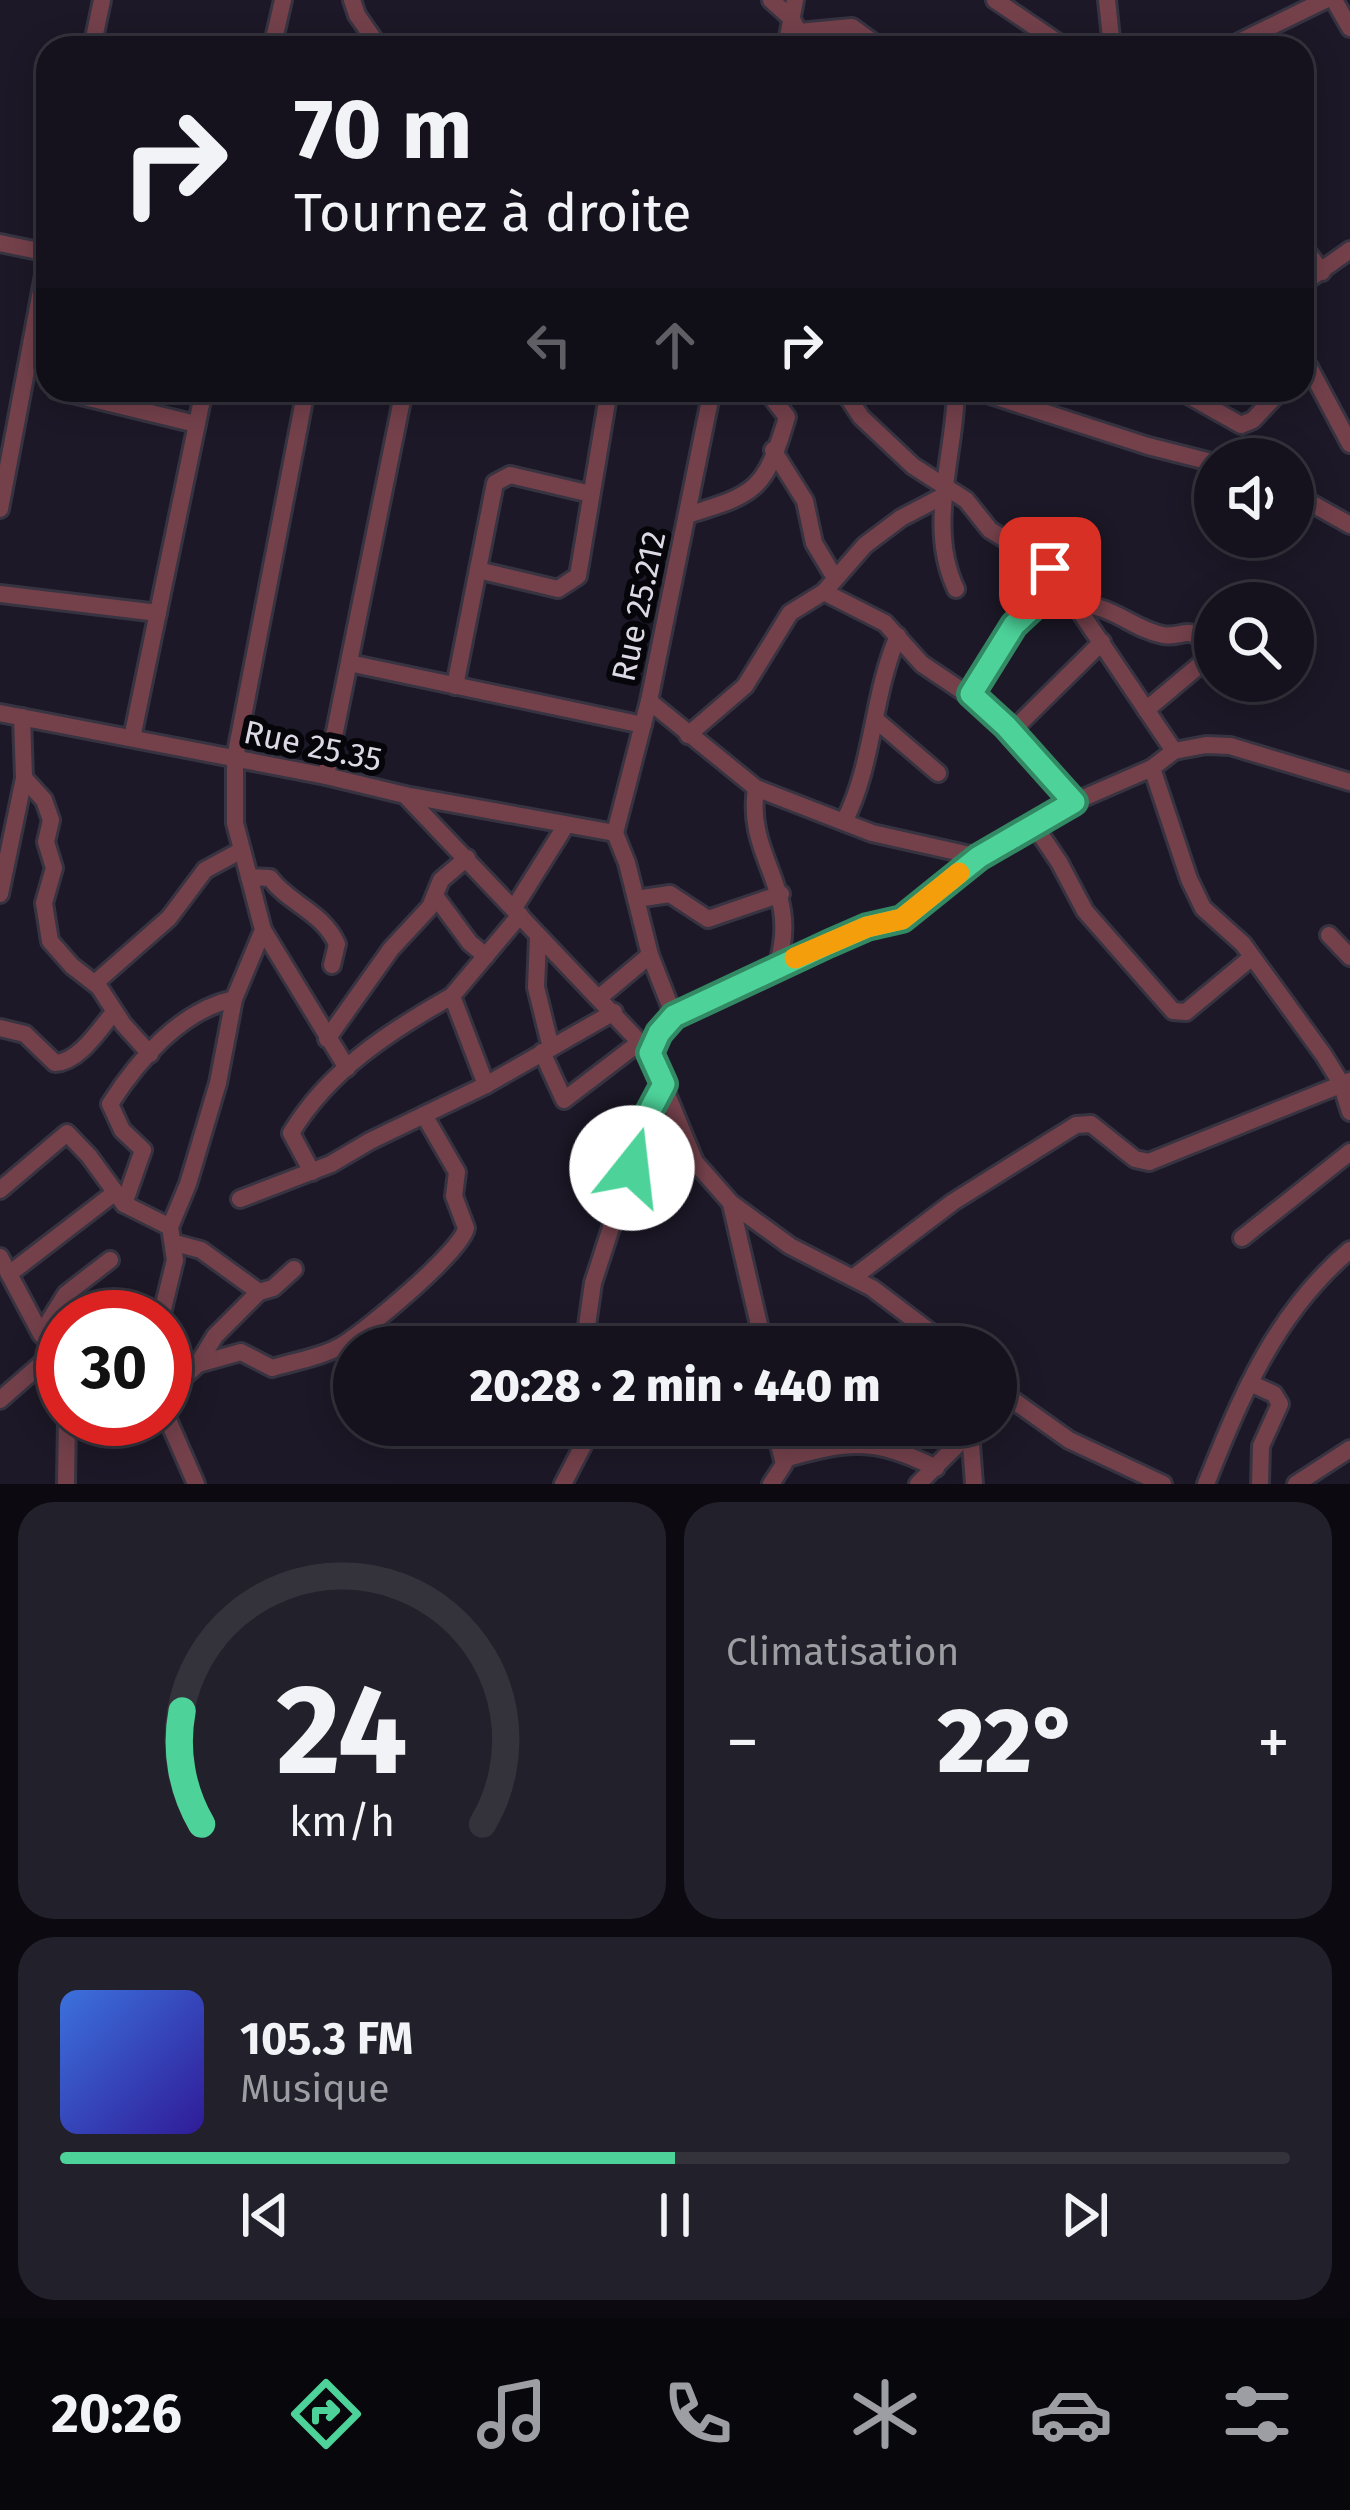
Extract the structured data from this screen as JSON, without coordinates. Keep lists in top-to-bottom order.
{
  "streets": {
    "street": ["Rue 25.212", "Rue 25.35"]
  },
  "crossings": [
    ["Rue 25.212", "Rue 25.35"]
  ],
  "page": {
    "turn": ["70 m", "Tournez à droite"],
    "limit": "30",
    "trip": "20:28 · 2 min · 440 m",
    "tile": "Climatisation",
    "heat": ["−", "22°", "+"],
    "song": ["105.3 FM", "Musique"],
    "tabs": "20:26",
    "gauge": ["24", "km/h"]
  }
}
